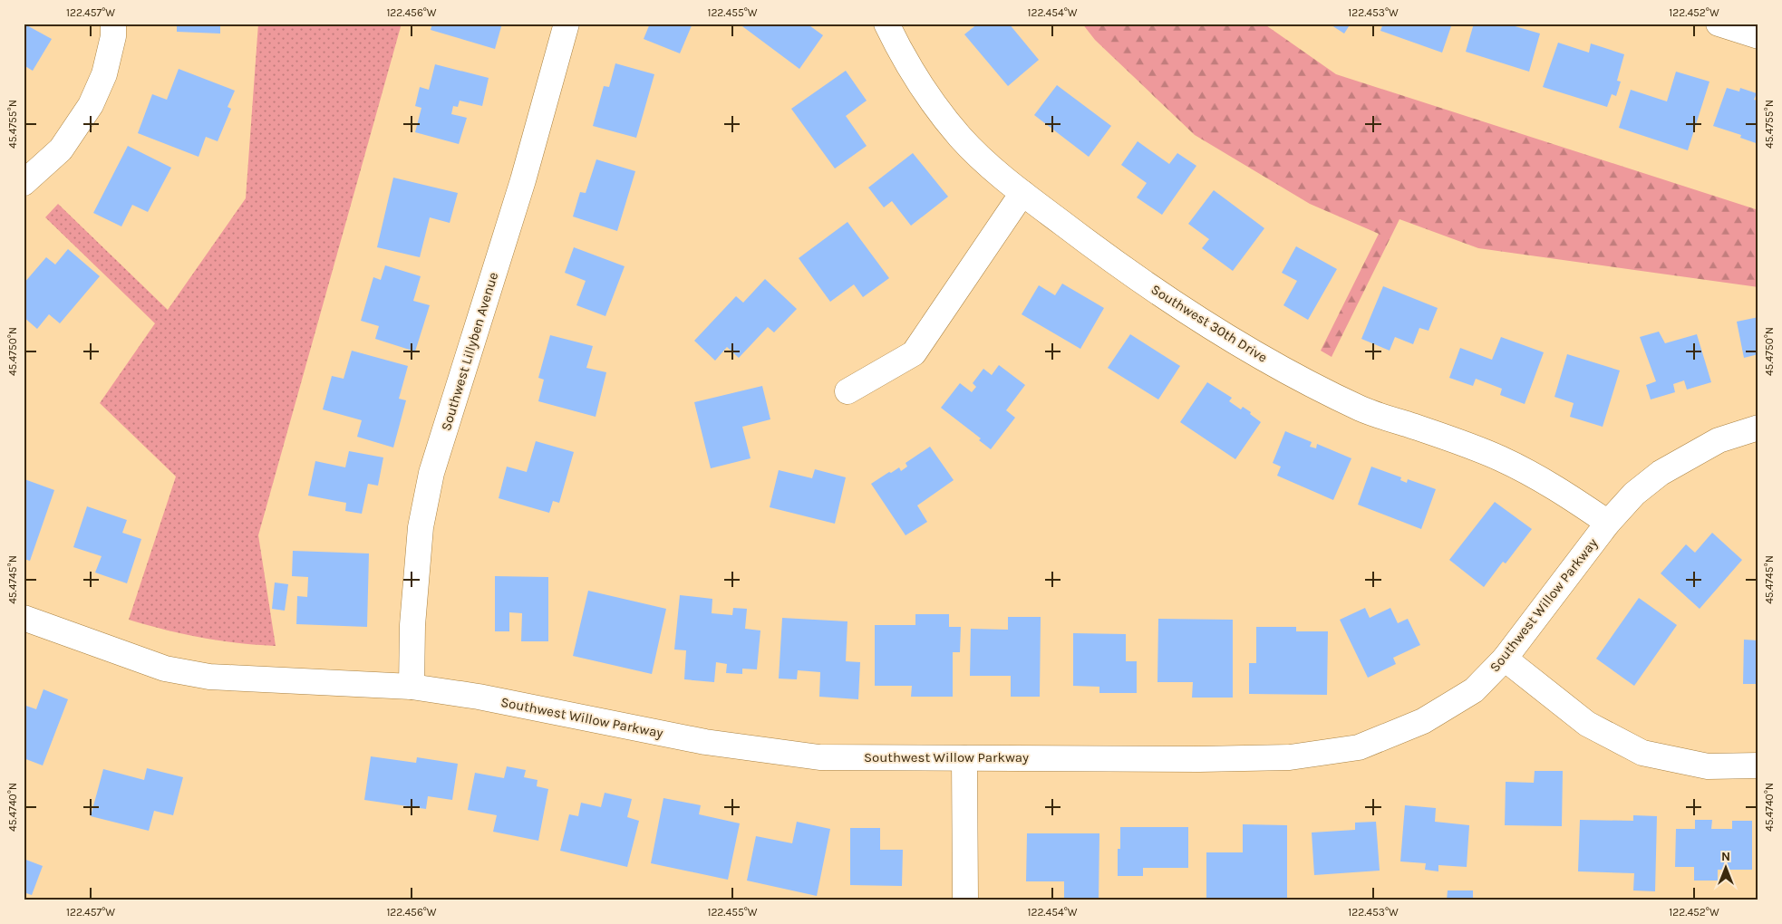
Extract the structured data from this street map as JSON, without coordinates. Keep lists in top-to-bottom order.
{
  "streets": {
    "street": ["Southwest 30th Drive", "Southwest Lillyben Avenue", "Southwest Willow Parkway"]
  },
  "crossings": [
    ["Southwest 30th Drive", "Southwest Willow Parkway"],
    ["Southwest Lillyben Avenue", "Southwest Willow Parkway"]
  ],
  "north": "top",
  "coordinates": [
    "122.457°W",
    "122.456°W",
    "122.455°W",
    "122.454°W",
    "122.453°W",
    "122.452°W",
    "45.4755°N",
    "45.4750°N",
    "45.4745°N",
    "45.4740°N"
  ]
}
